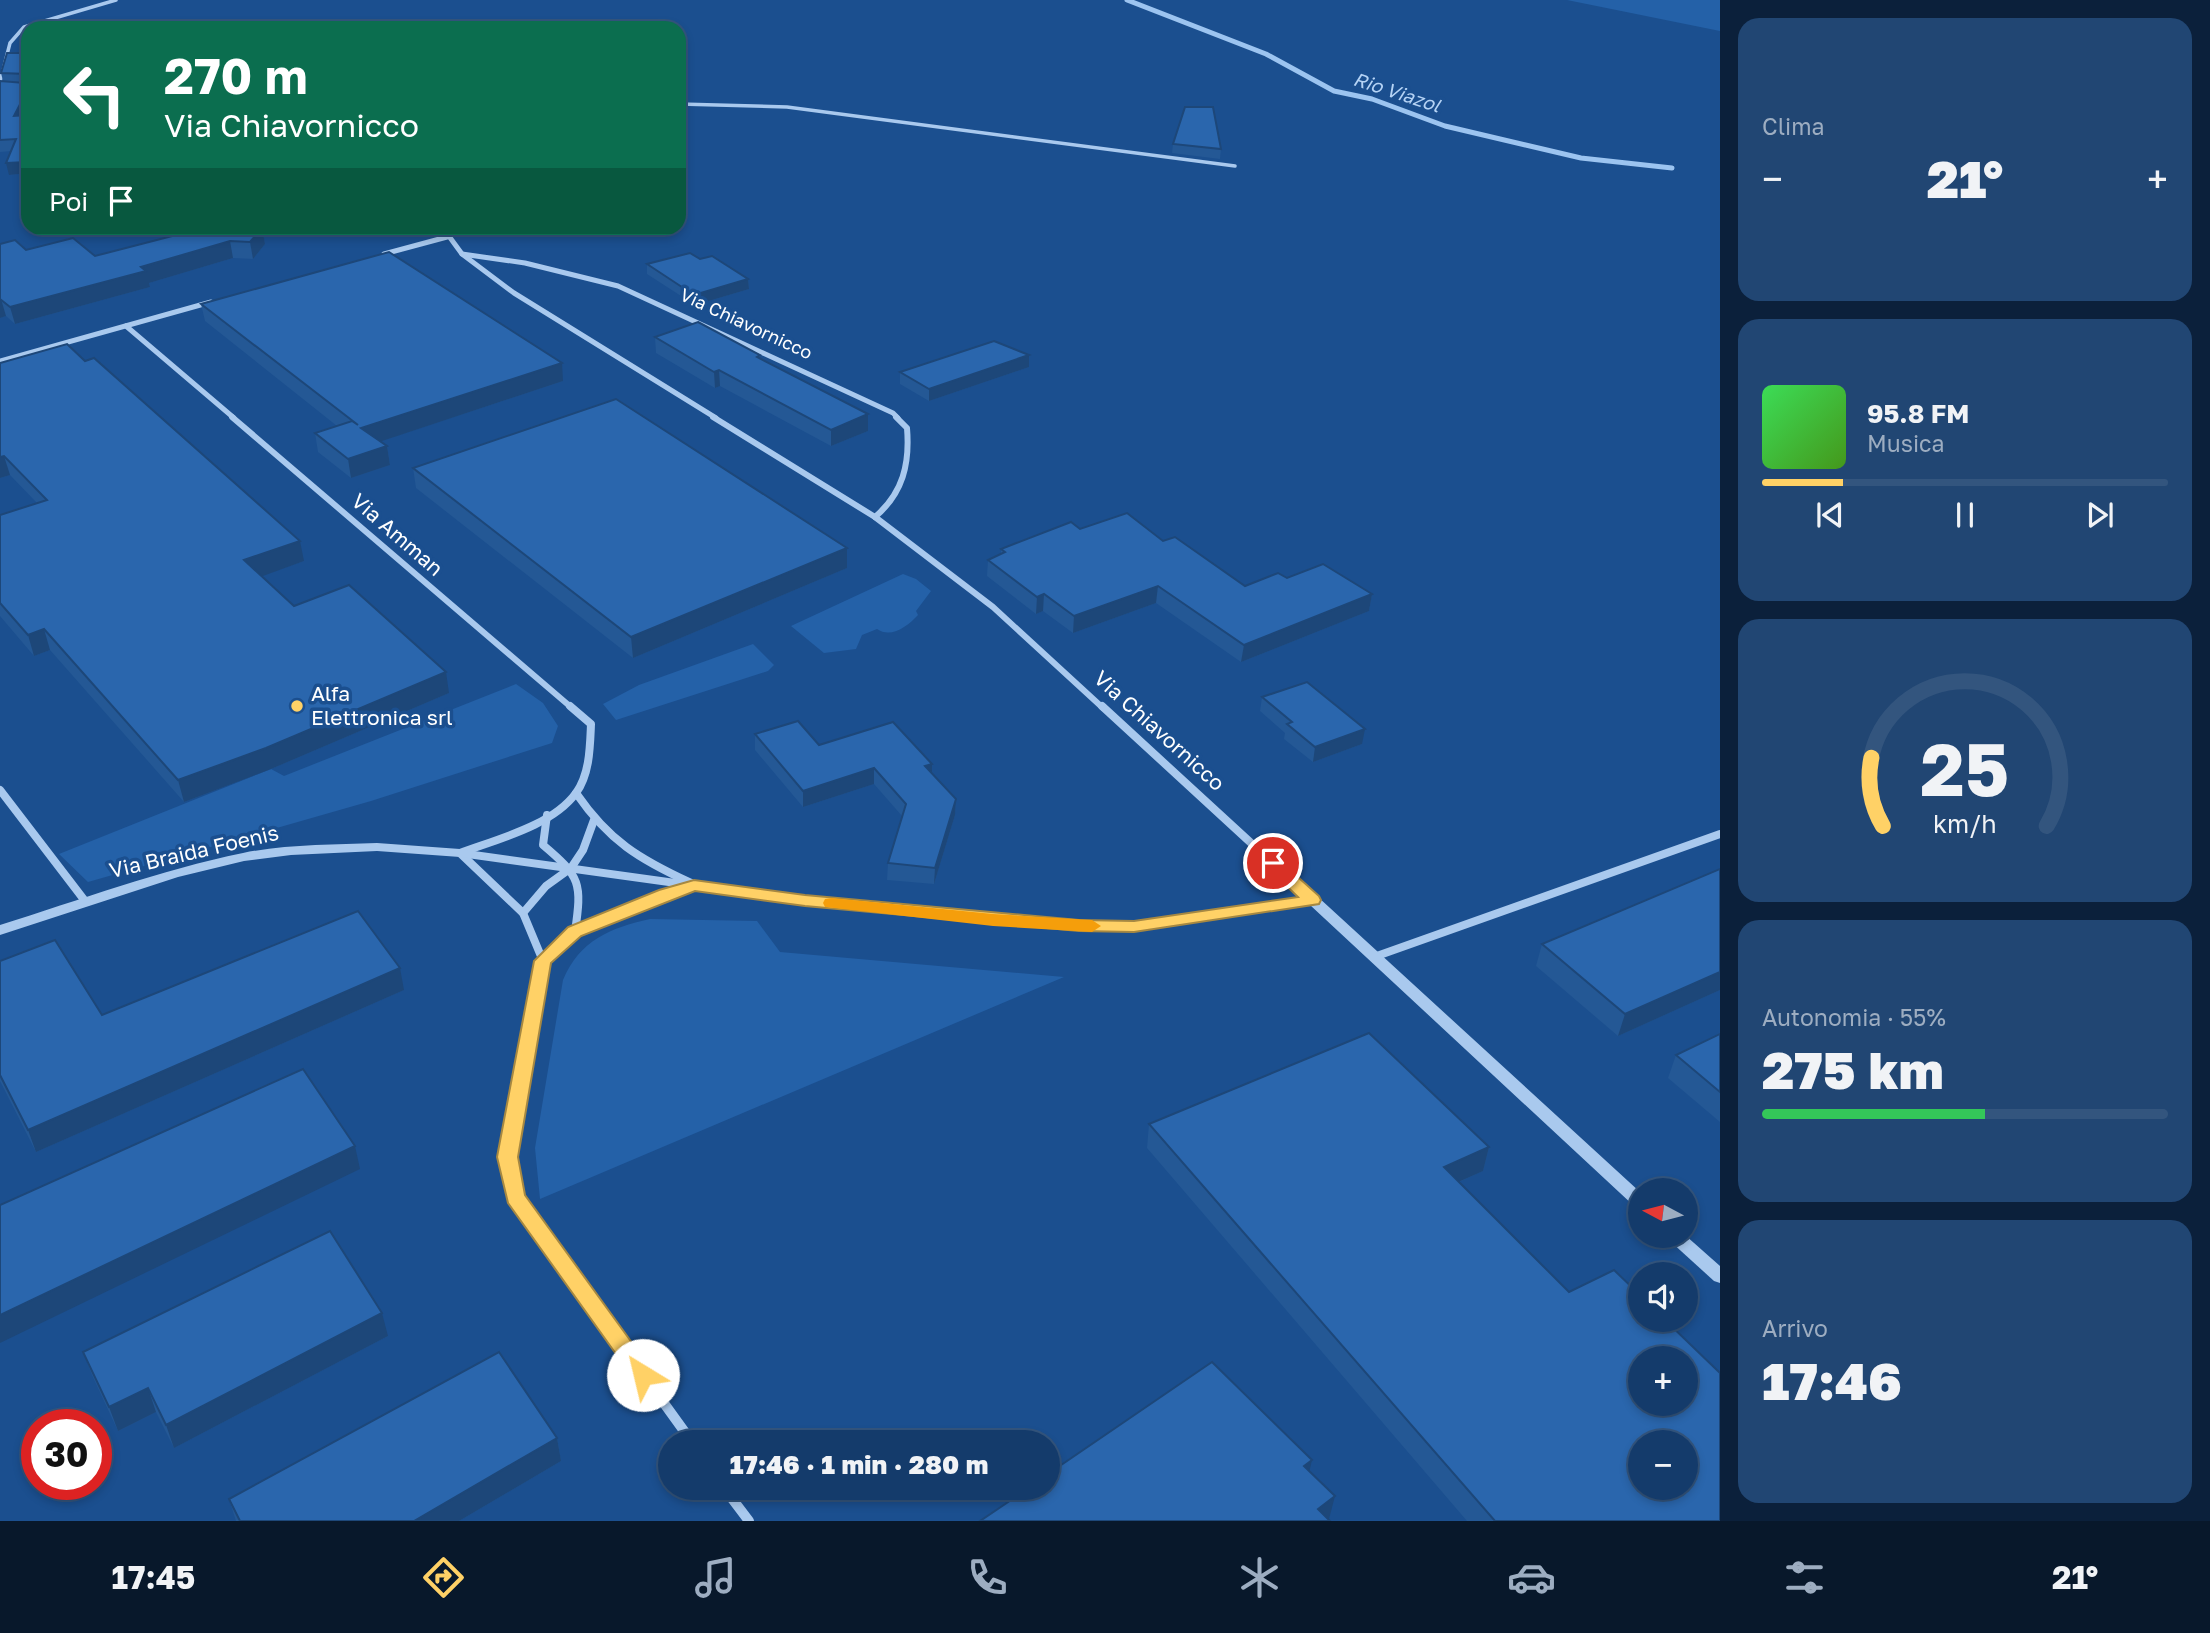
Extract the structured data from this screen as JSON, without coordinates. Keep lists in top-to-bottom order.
{
  "streets": {
    "street": ["Via Chiavornicco", "Via Amman", "Via Braida Foenis"]
  },
  "water": ["Rio Viazol"],
  "places": ["Alfa Elettronica srl"],
  "north": "left",
  "page": {
    "tile": [
      "Clima",
      ["Autonomia · 55%", "275 km"],
      ["Arrivo", "17:46"]
    ],
    "turn": ["270 m", "Via Chiavornicco"],
    "heat": ["−", "21°", "+"],
    "then": "Poi",
    "song": ["95.8 FM", "Musica"],
    "map_buttons": ["+", "−"],
    "limit": "30",
    "trip": "17:46 · 1 min · 280 m",
    "tabs": ["17:45", "21°"],
    "gauge": ["25", "km/h"]
  }
}
